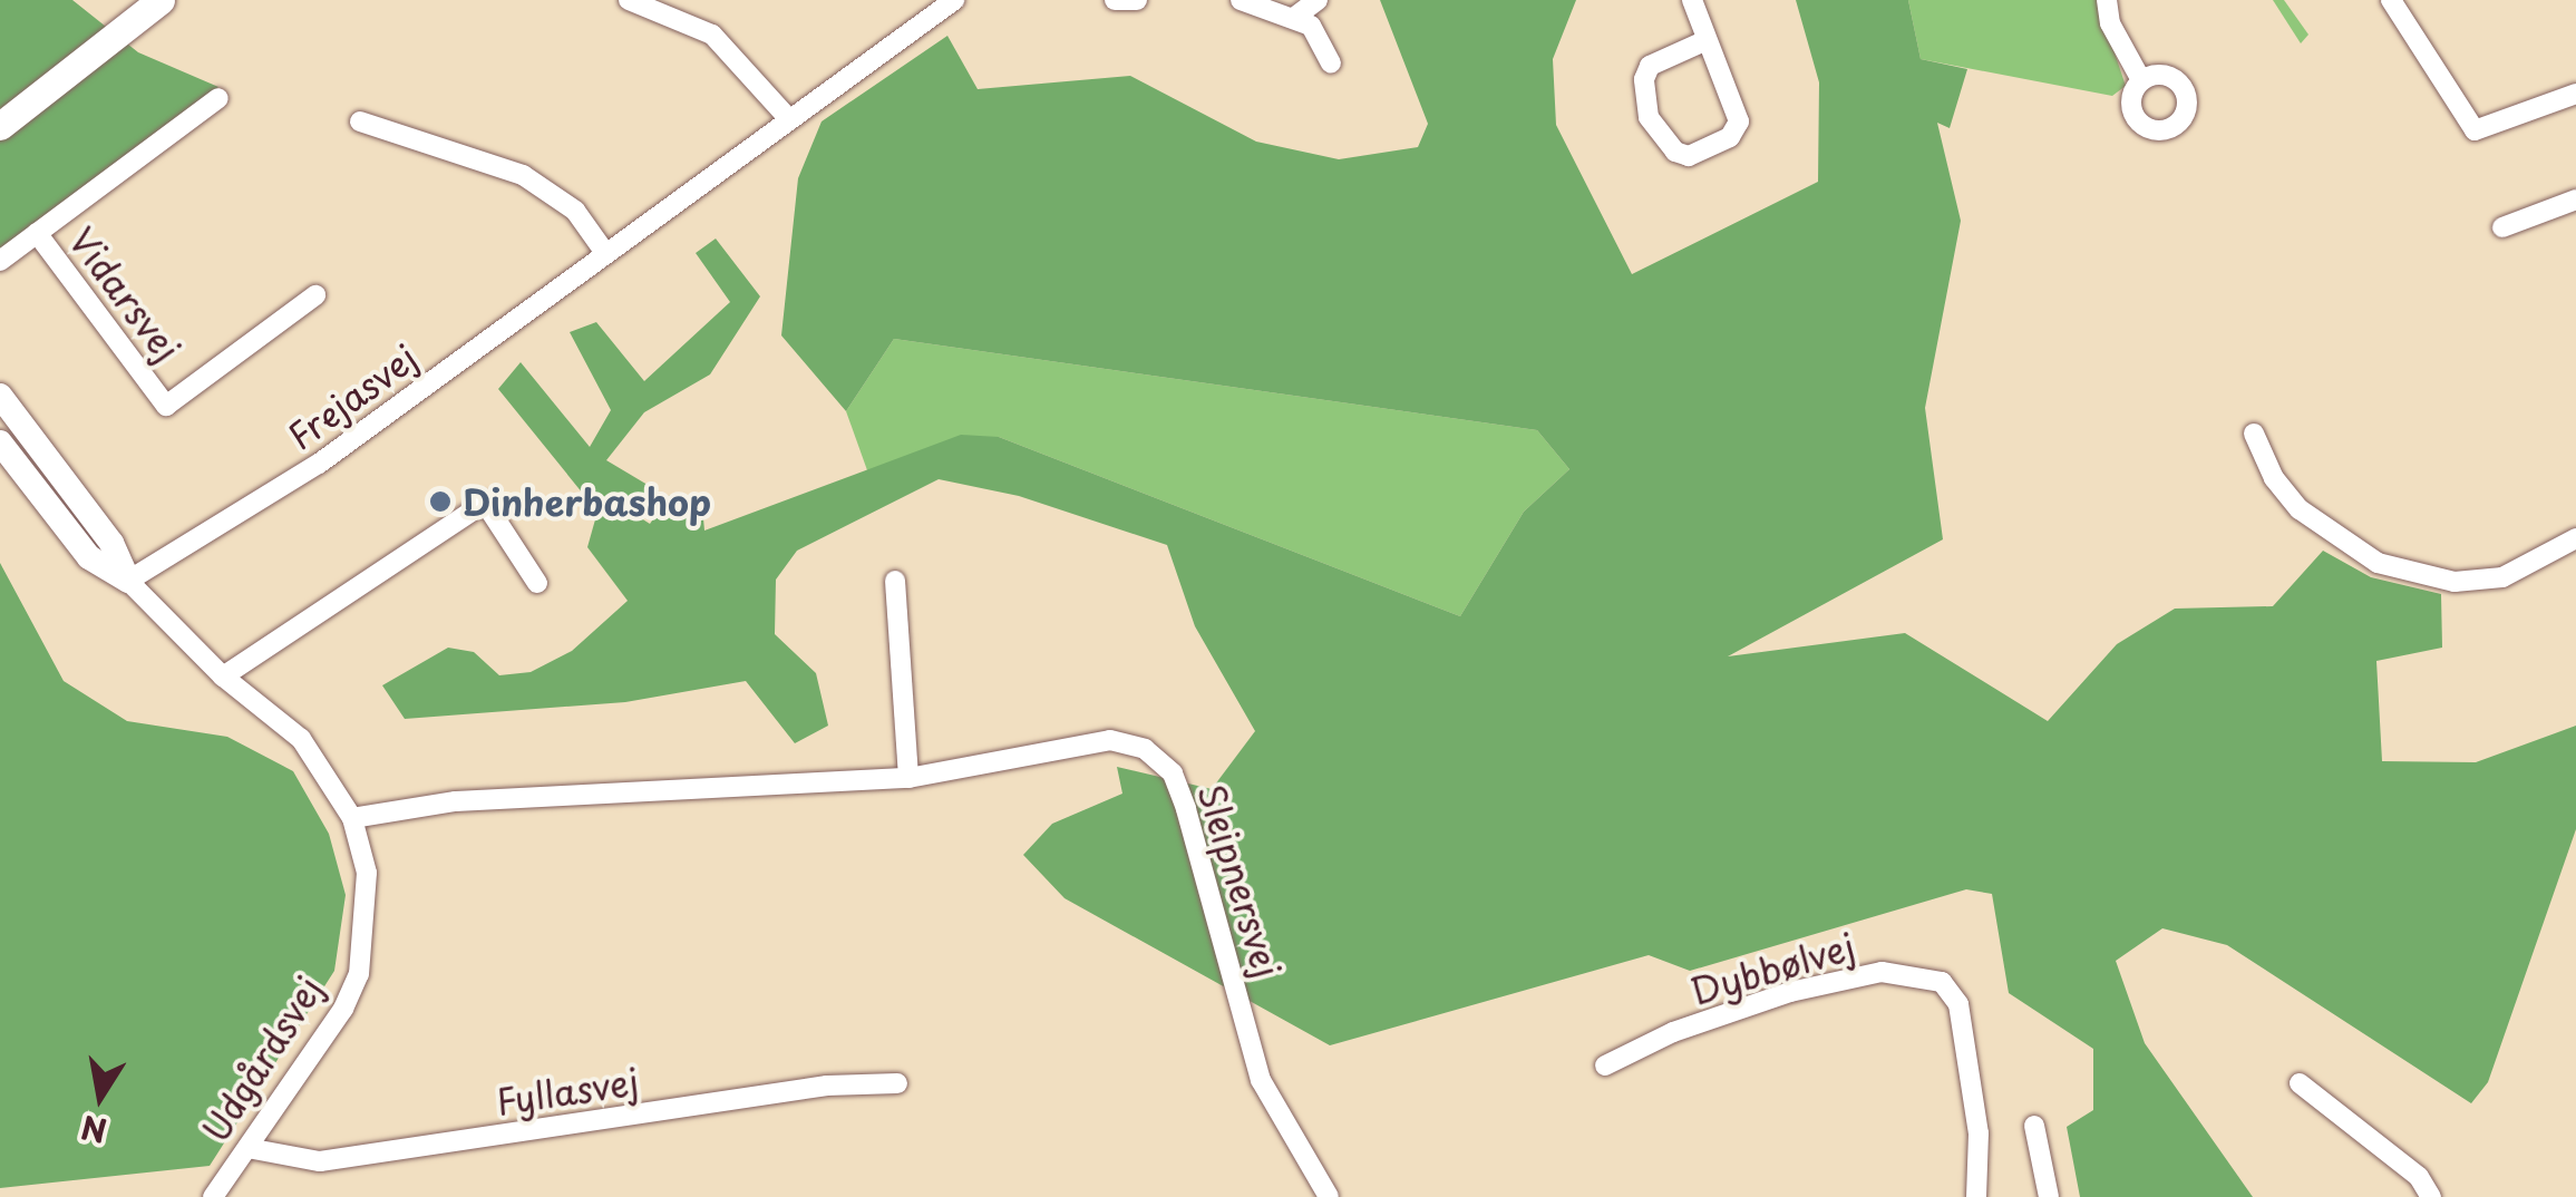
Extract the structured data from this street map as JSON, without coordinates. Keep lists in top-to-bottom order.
{
  "streets": {
    "street": [
      "Vidarsvej",
      "Frejasvej",
      "Sleipnersvej",
      "Dybbølvej",
      "Udgårdsvej",
      "Fyllasvej"
    ]
  },
  "crossings": [
    ["Frejasvej", "Udgårdsvej"],
    ["Sleipnersvej", "Udgårdsvej"],
    ["Udgårdsvej", "Fyllasvej"]
  ],
  "places": ["Dinherbashop"],
  "north": "bottom"
}
